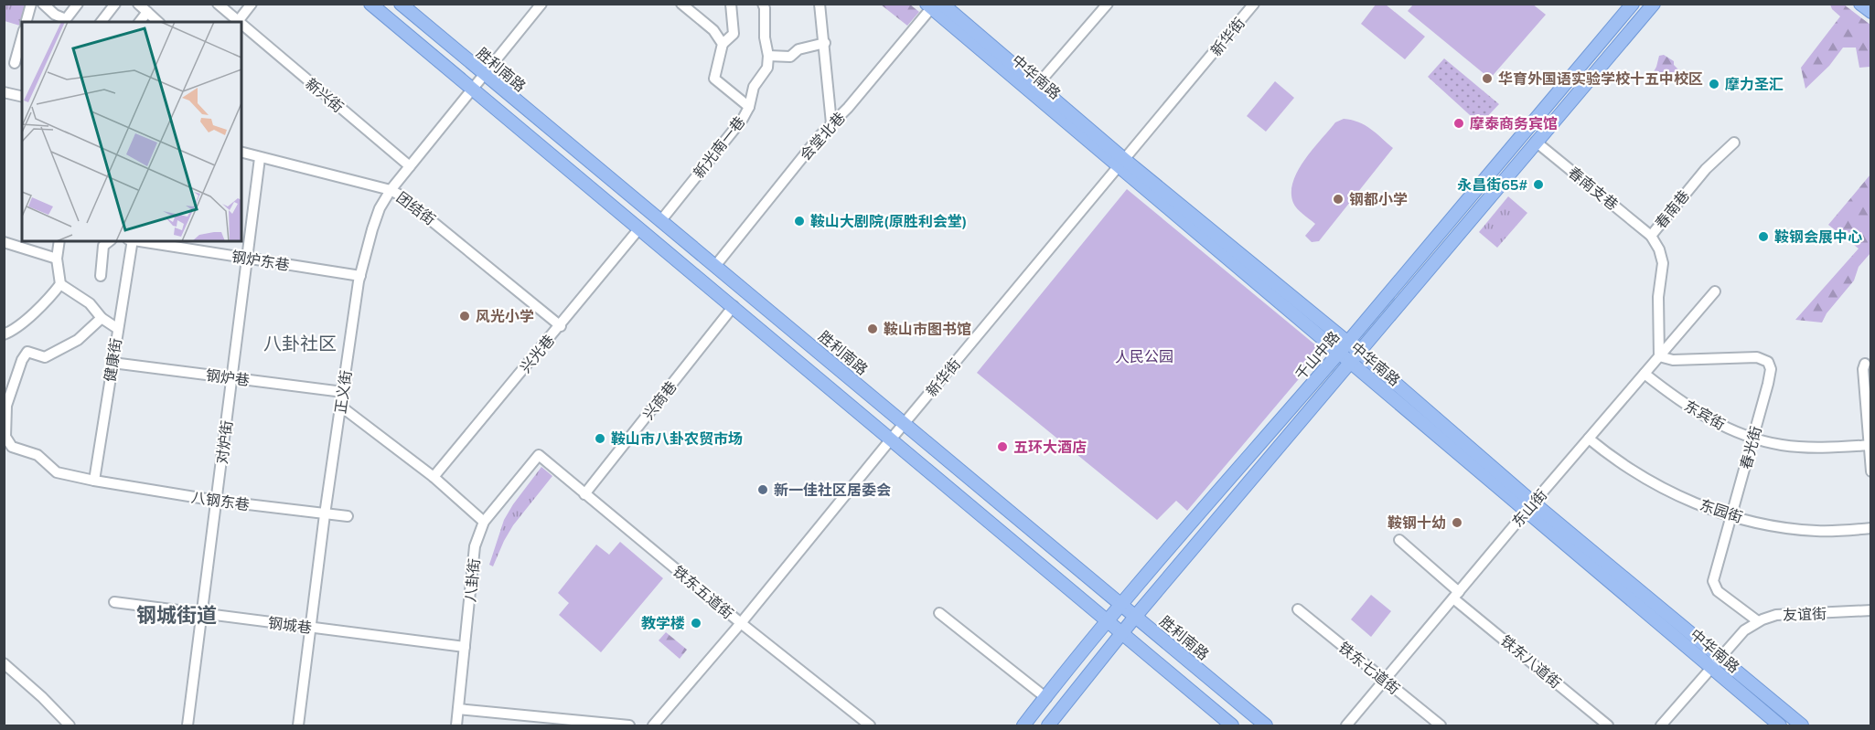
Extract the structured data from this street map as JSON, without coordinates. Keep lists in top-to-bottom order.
{
  "streets": {
    "main road": ["胜利南路", "中华南路", "千山中路"],
    "street": [
      "新华街",
      "新兴街",
      "会堂北巷",
      "新光南一巷",
      "春南支巷",
      "团结街",
      "春南巷",
      "钢炉东巷",
      "兴光巷",
      "健康街",
      "钢炉巷",
      "正义街",
      "兴商巷",
      "东宾街",
      "对炉街",
      "春光街",
      "八钢东巷",
      "东山街",
      "东园街",
      "八卦街",
      "铁东五道街",
      "友谊街",
      "钢城巷",
      "铁东八道街",
      "铁东七道街"
    ]
  },
  "crossings": [
    ["新华街", "胜利南路"],
    ["新华街", "中华南路"],
    ["新华街", "铁东五道街"],
    ["胜利南路", "会堂北巷"],
    ["胜利南路", "新光南一巷"],
    ["胜利南路", "千山中路"],
    ["胜利南路", "正义街"],
    ["中华南路", "会堂北巷"],
    ["中华南路", "东山街"],
    ["中华南路", "友谊街"],
    ["新兴街", "正义街"],
    ["春南支巷", "春南巷"],
    ["春南支巷", "千山中路"],
    ["团结街", "兴光巷"],
    ["团结街", "正义街"],
    ["团结街", "对炉街"],
    ["春南巷", "春光街"],
    ["春南巷", "东山街"],
    ["钢炉东巷", "正义街"],
    ["钢炉东巷", "对炉街"],
    ["健康街", "钢炉巷"],
    ["健康街", "八钢东巷"],
    ["钢炉巷", "正义街"],
    ["钢炉巷", "对炉街"],
    ["正义街", "八钢东巷"],
    ["正义街", "钢城巷"],
    ["兴商巷", "铁东五道街"],
    ["东宾街", "春光街"],
    ["东宾街", "东山街"],
    ["对炉街", "八钢东巷"],
    ["对炉街", "钢城巷"],
    ["春光街", "东山街"],
    ["春光街", "东园街"],
    ["春光街", "友谊街"],
    ["东山街", "东园街"],
    ["东山街", "铁东八道街"],
    ["东山街", "铁东七道街"],
    ["八卦街", "铁东五道街"],
    ["八卦街", "钢城巷"]
  ],
  "districts": ["八卦社区", "钢城街道"],
  "parks": ["人民公园"],
  "places": [
    "华育外国语实验学校十五中校区",
    "摩力圣汇",
    "摩泰商务宾馆",
    "永昌街65#",
    "钢都小学",
    "鞍山大剧院(原胜利会堂)",
    "鞍钢会展中心",
    "风光小学",
    "鞍山市图书馆",
    "鞍山市八卦农贸市场",
    "五环大酒店",
    "新一佳社区居委会",
    "鞍钢十幼",
    "教学楼"
  ]
}
